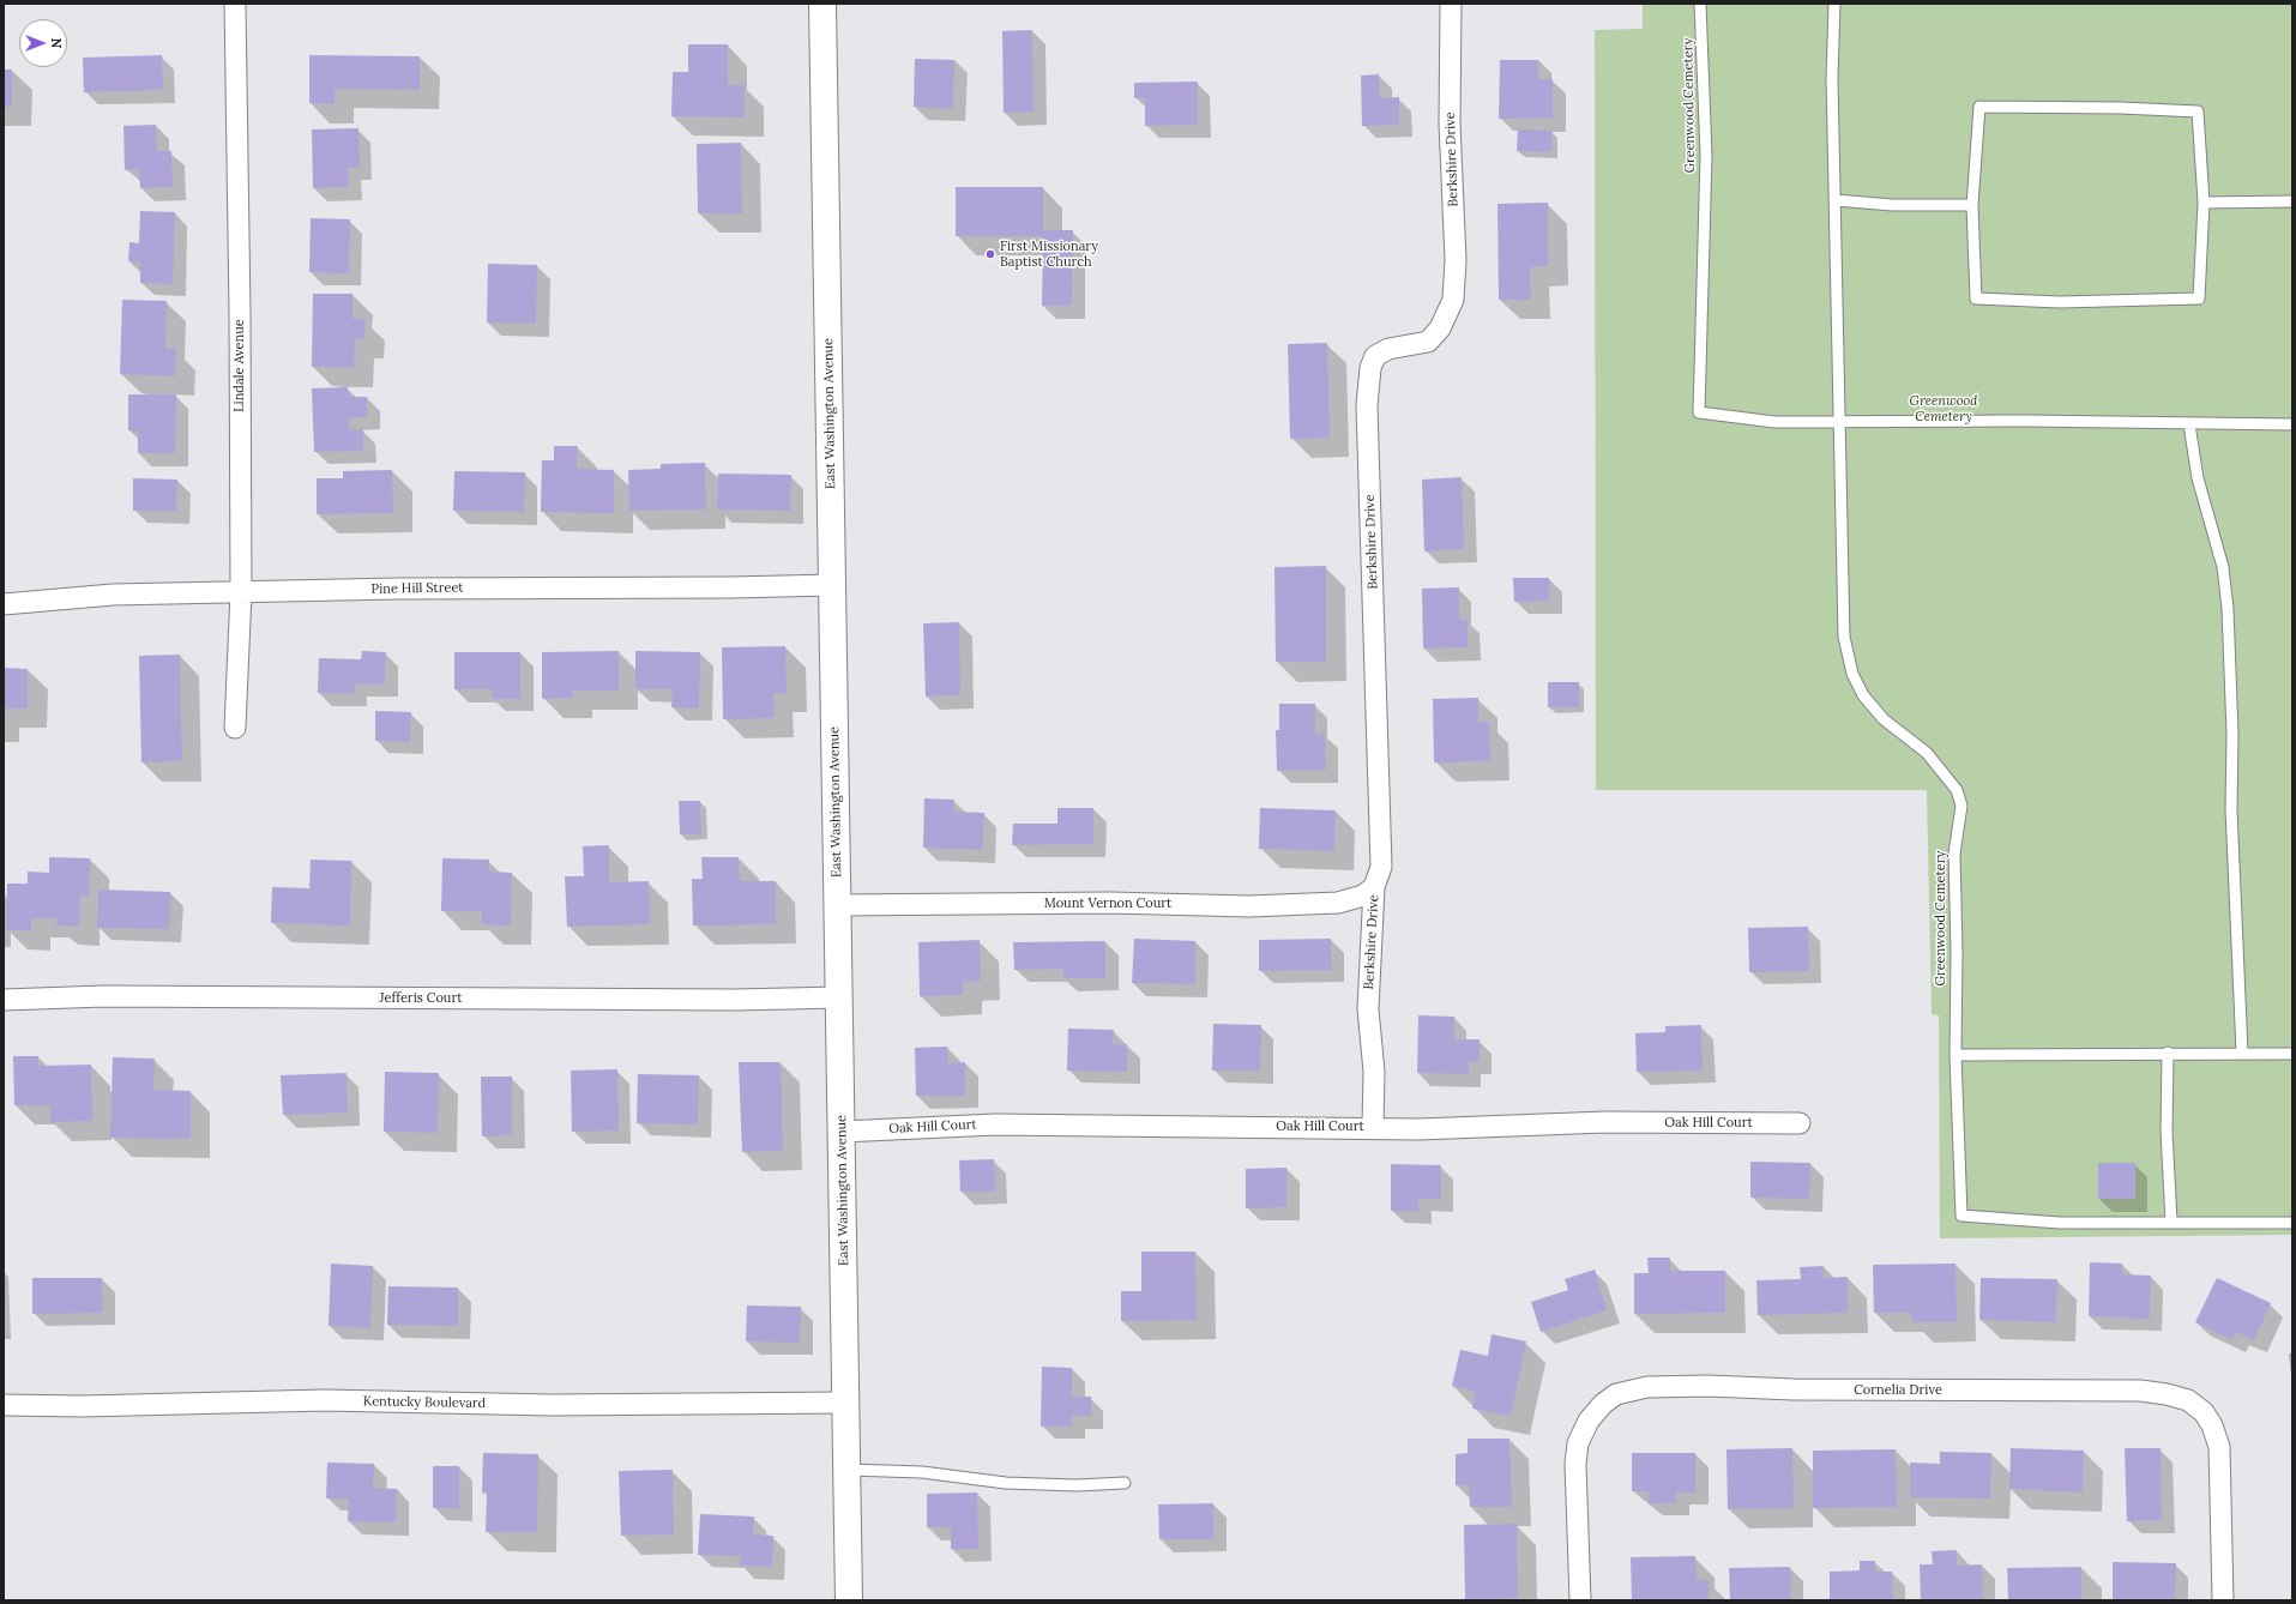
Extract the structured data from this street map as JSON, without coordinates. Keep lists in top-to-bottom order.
{
  "streets": {
    "street": [
      "Berkshire Drive",
      "Lindale Avenue",
      "East Washington Avenue",
      "Pine Hill Street",
      "Mount Vernon Court",
      "Jefferis Court",
      "Oak Hill Court",
      "Cornelia Drive",
      "Kentucky Boulevard"
    ],
    "lane": ["Greenwood Cemetery"]
  },
  "crossings": [
    ["Berkshire Drive", "Mount Vernon Court"],
    ["Berkshire Drive", "Oak Hill Court"],
    ["Lindale Avenue", "Pine Hill Street"],
    ["East Washington Avenue", "Pine Hill Street"],
    ["East Washington Avenue", "Mount Vernon Court"],
    ["East Washington Avenue", "Jefferis Court"],
    ["East Washington Avenue", "Oak Hill Court"],
    ["East Washington Avenue", "Kentucky Boulevard"]
  ],
  "parks": ["Greenwood Cemetery"],
  "places": ["First Missionary Baptist Church"],
  "north": "right"
}
